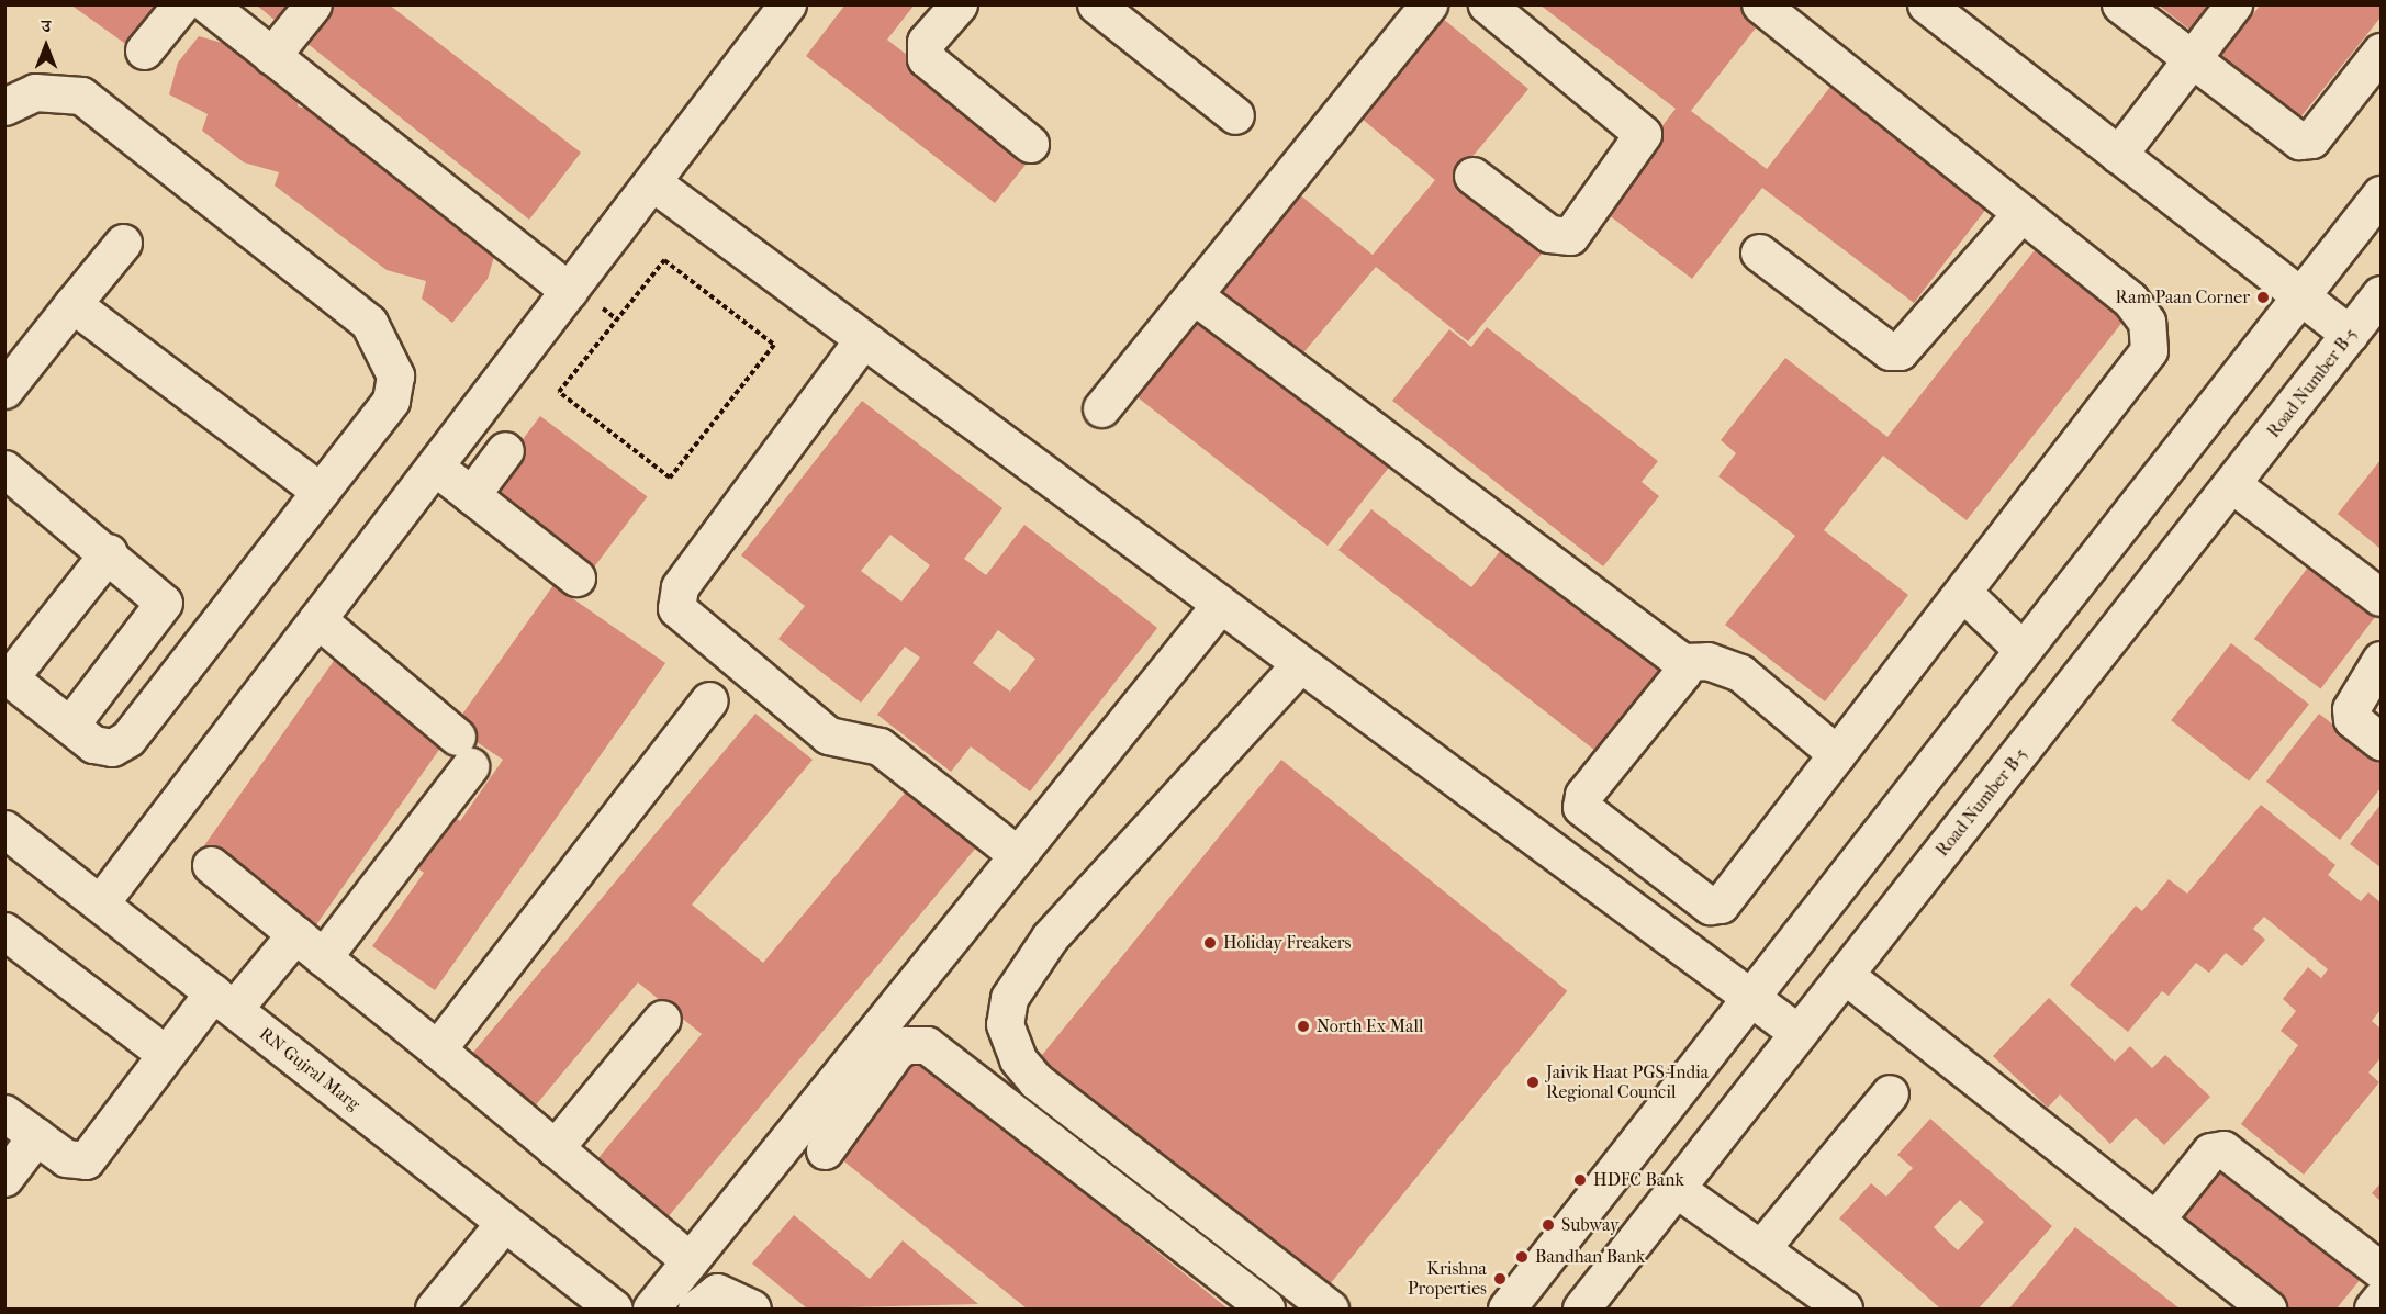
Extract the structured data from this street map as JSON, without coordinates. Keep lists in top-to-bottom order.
{
  "streets": {
    "street": ["Road Number B-5", "RN Gujral Marg"]
  },
  "places": [
    "Ram Paan Corner",
    "Holiday Freakers",
    "North Ex Mall",
    "Jaivik Haat PGS-India Regional Council",
    "HDFC Bank",
    "Subway",
    "Bandhan Bank",
    "Krishna Properties"
  ],
  "north": "top"
}
